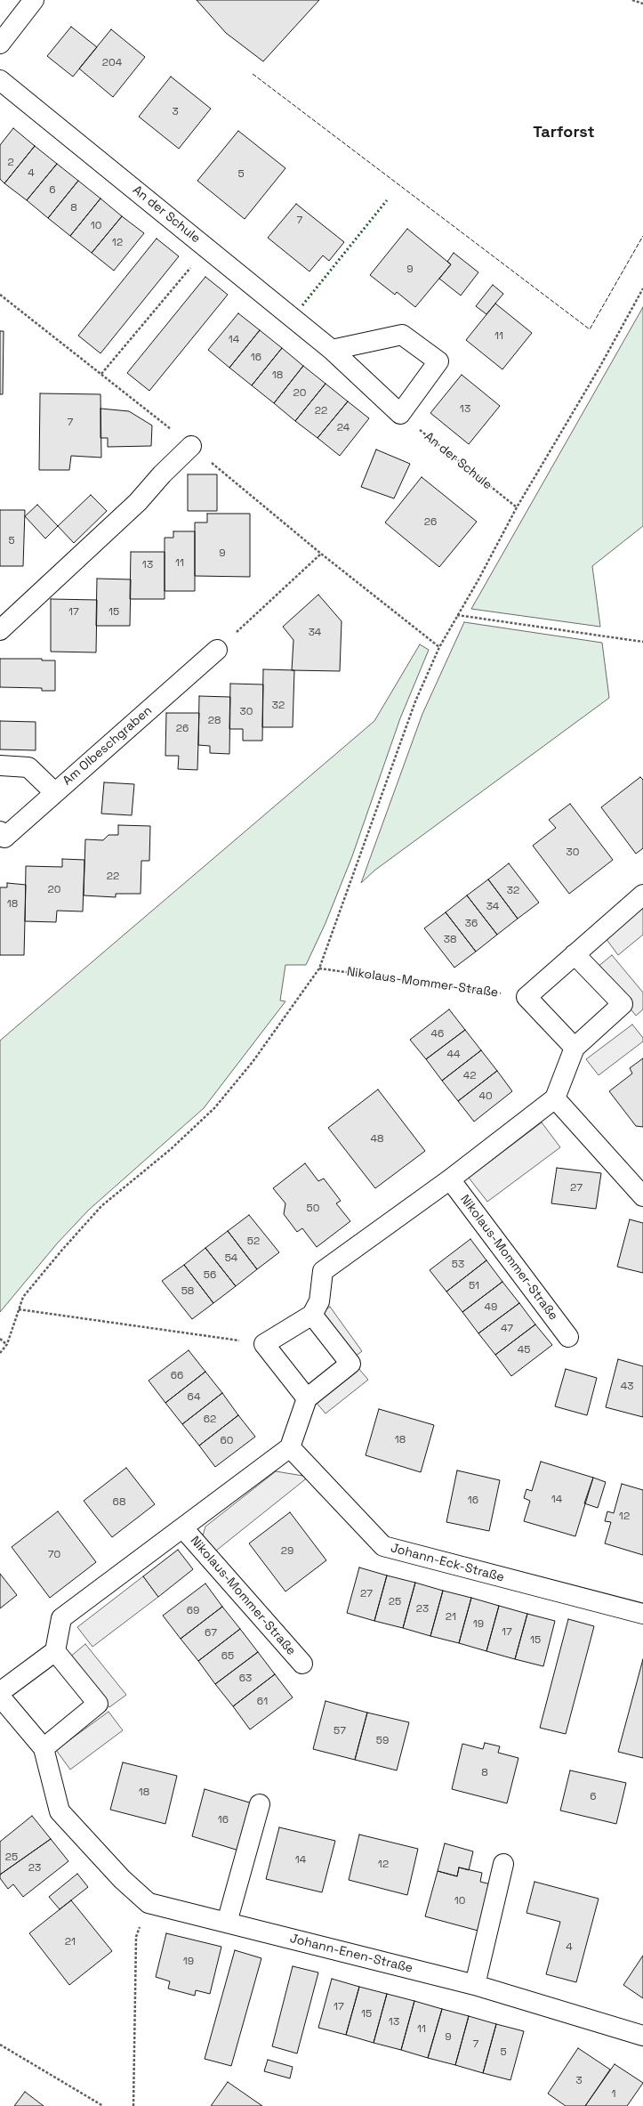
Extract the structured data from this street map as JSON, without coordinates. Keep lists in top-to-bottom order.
{
  "streets": {
    "street": [
      "An der Schule",
      "Am Olbeschgraben",
      "Nikolaus-Mommer-Straße",
      "Johann-Eck-Straße",
      "Johann-Enen-Straße"
    ]
  },
  "crossings": [
    ["Nikolaus-Mommer-Straße", "Johann-Eck-Straße"]
  ],
  "districts": ["Tarforst"],
  "house_numbers": [
    "204",
    "3",
    "2",
    "4",
    "5",
    "6",
    "8",
    "7",
    "10",
    "12",
    "9",
    "11",
    "14",
    "16",
    "18",
    "20",
    "13",
    "22",
    "7",
    "24",
    "26",
    "5",
    "9",
    "11",
    "13",
    "17",
    "15",
    "34",
    "32",
    "30",
    "28",
    "26",
    "30",
    "22",
    "20",
    "32",
    "18",
    "34",
    "36",
    "38",
    "46",
    "44",
    "42",
    "40",
    "48",
    "27",
    "50",
    "52",
    "54",
    "53",
    "56",
    "51",
    "58",
    "49",
    "47",
    "45",
    "66",
    "43",
    "64",
    "62",
    "18",
    "60",
    "14",
    "16",
    "68",
    "12",
    "29",
    "70",
    "27",
    "25",
    "23",
    "69",
    "21",
    "19",
    "17",
    "67",
    "15",
    "65",
    "63",
    "61",
    "57",
    "59",
    "8",
    "18",
    "6",
    "16",
    "25",
    "14",
    "12",
    "23",
    "10",
    "21",
    "4",
    "19",
    "17",
    "15",
    "13",
    "11",
    "9",
    "7",
    "5",
    "3",
    "1"
  ]
}
